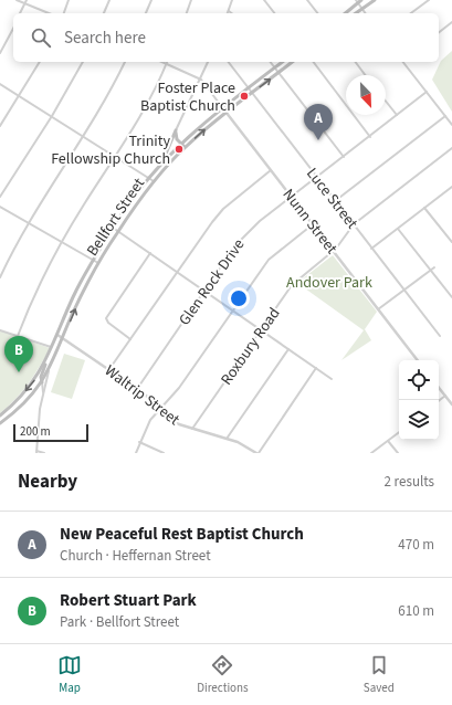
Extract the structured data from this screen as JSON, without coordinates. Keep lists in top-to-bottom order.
{
  "streets": {
    "main road": ["Bellfort Street"],
    "street": [
      "Luce Street",
      "Nunn Street",
      "Glen Rock Drive",
      "Roxbury Road",
      "Waltrip Street"
    ]
  },
  "crossings": [
    ["Luce Street", "Bellfort Street"],
    ["Luce Street", "Glen Rock Drive"],
    ["Luce Street", "Roxbury Road"],
    ["Bellfort Street", "Nunn Street"],
    ["Bellfort Street", "Waltrip Street"],
    ["Nunn Street", "Glen Rock Drive"],
    ["Nunn Street", "Roxbury Road"],
    ["Glen Rock Drive", "Waltrip Street"],
    ["Roxbury Road", "Waltrip Street"]
  ],
  "parks": ["Andover Park"],
  "places": ["Foster Place Baptist Church", "Trinity Fellowship Church"],
  "scale_bar": "200 m",
  "north": "bottom right",
  "page": {
    "search": "Search here",
    "pins": ["A", "B"],
    "scale": "200 m",
    "heading": ["Nearby", "2 results"],
    "list": [
      {
        "mark": "A",
        "name": "New Peaceful Rest Baptist Church",
        "note": "Church · Heffernan Street",
        "value": "470 m"
      },
      {
        "mark": "B",
        "name": "Robert Stuart Park",
        "note": "Park · Bellfort Street",
        "value": "610 m"
      }
    ],
    "nav": ["Map", "Directions", "Saved"]
  }
}
